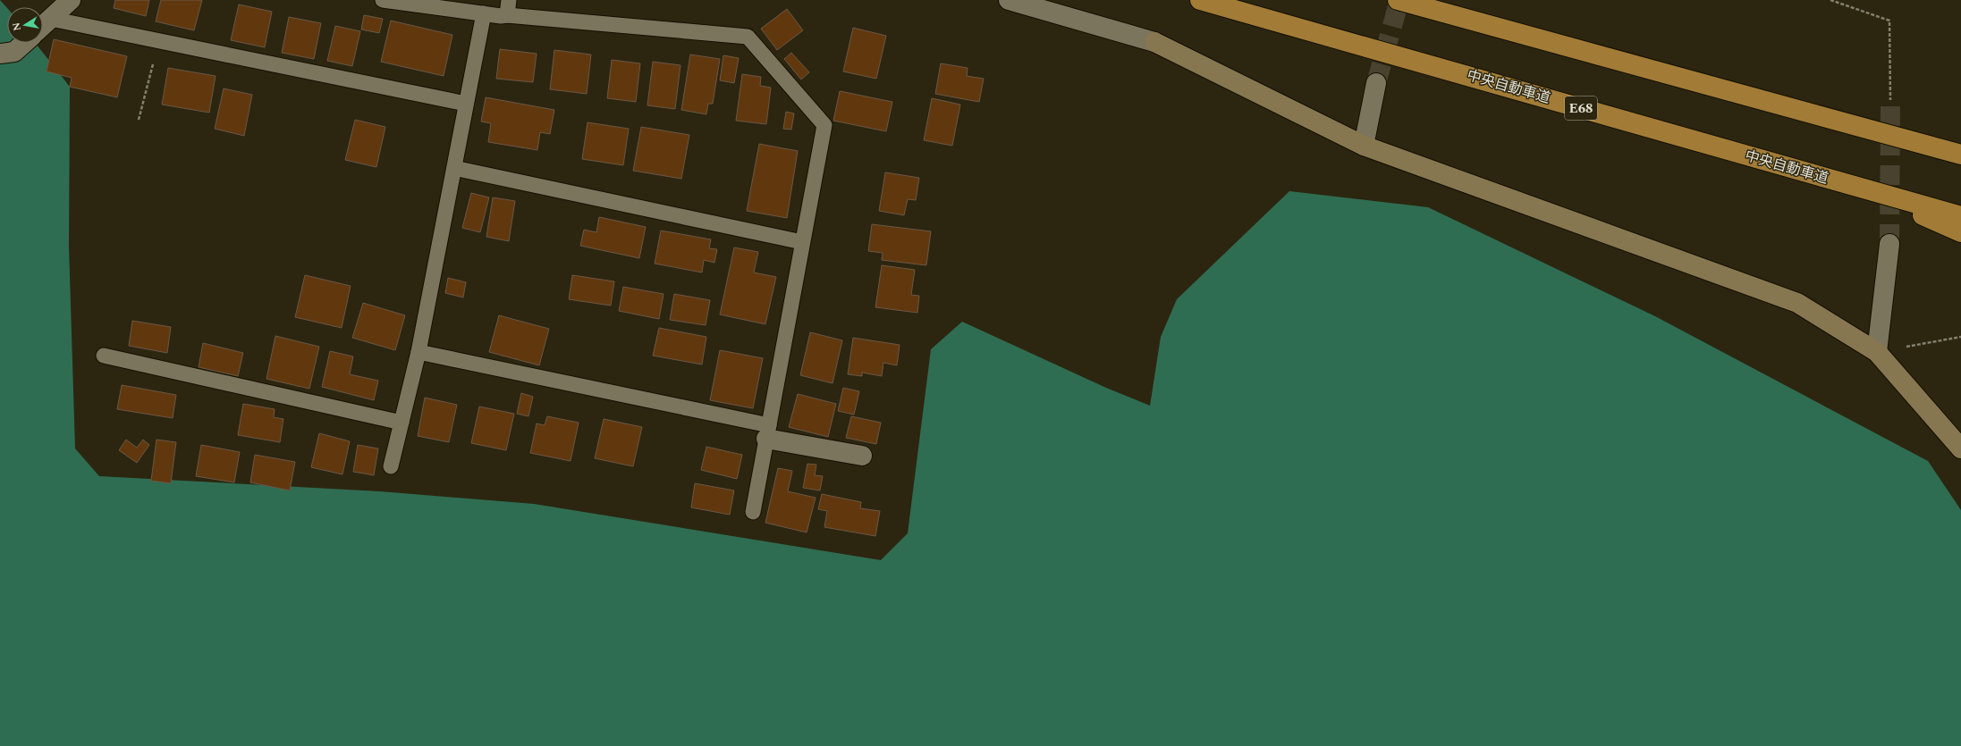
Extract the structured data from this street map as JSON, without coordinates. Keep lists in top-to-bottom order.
{
  "streets": {
    "highway": ["中央自動車道", "E68"]
  },
  "north": "left"
}
